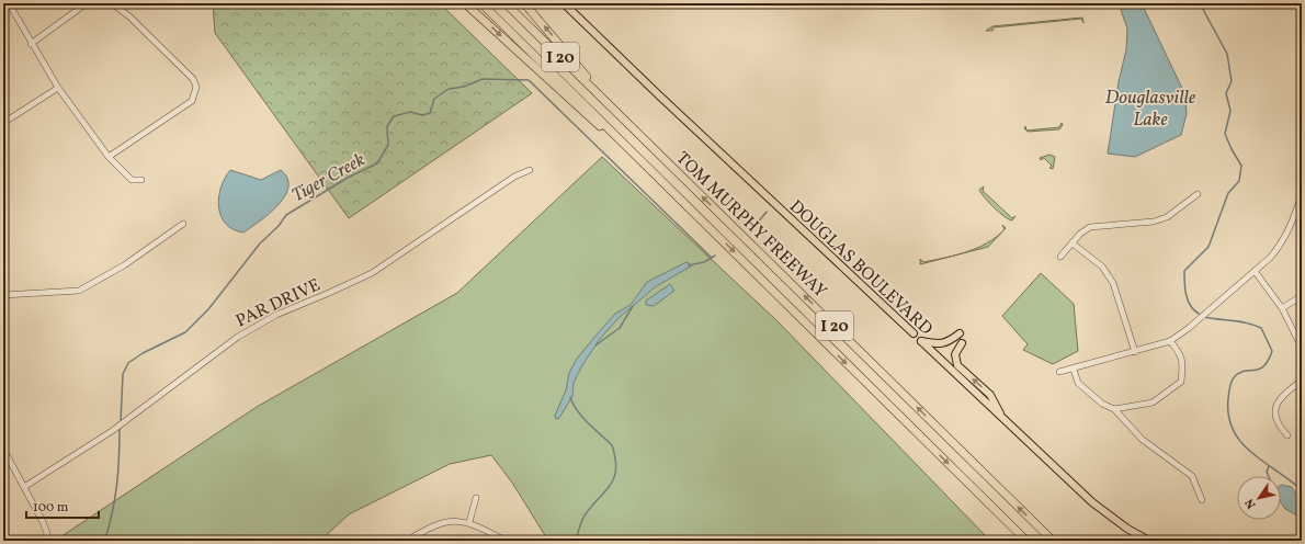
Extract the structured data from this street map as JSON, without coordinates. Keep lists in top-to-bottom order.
{
  "streets": {
    "highway": ["I 20", "TOM MURPHY FREEWAY"],
    "main road": ["DOUGLAS BOULEVARD"],
    "street": ["PAR DRIVE"]
  },
  "water": ["Douglasville Lake", "Tiger Creek"],
  "scale_bar": "100 m",
  "north": "bottom left"
}
